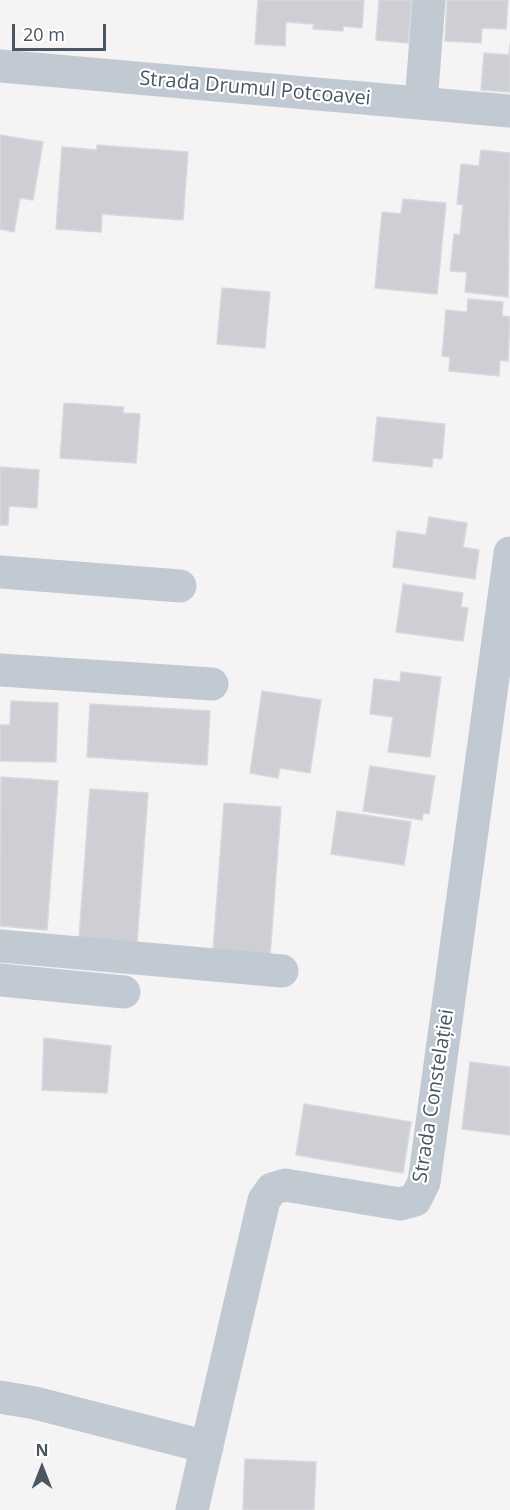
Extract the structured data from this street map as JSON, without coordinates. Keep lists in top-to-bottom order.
{
  "streets": {
    "street": ["Strada Drumul Potcoavei", "Strada Constelației"]
  },
  "scale_bar": "20 m",
  "north": "top"
}
